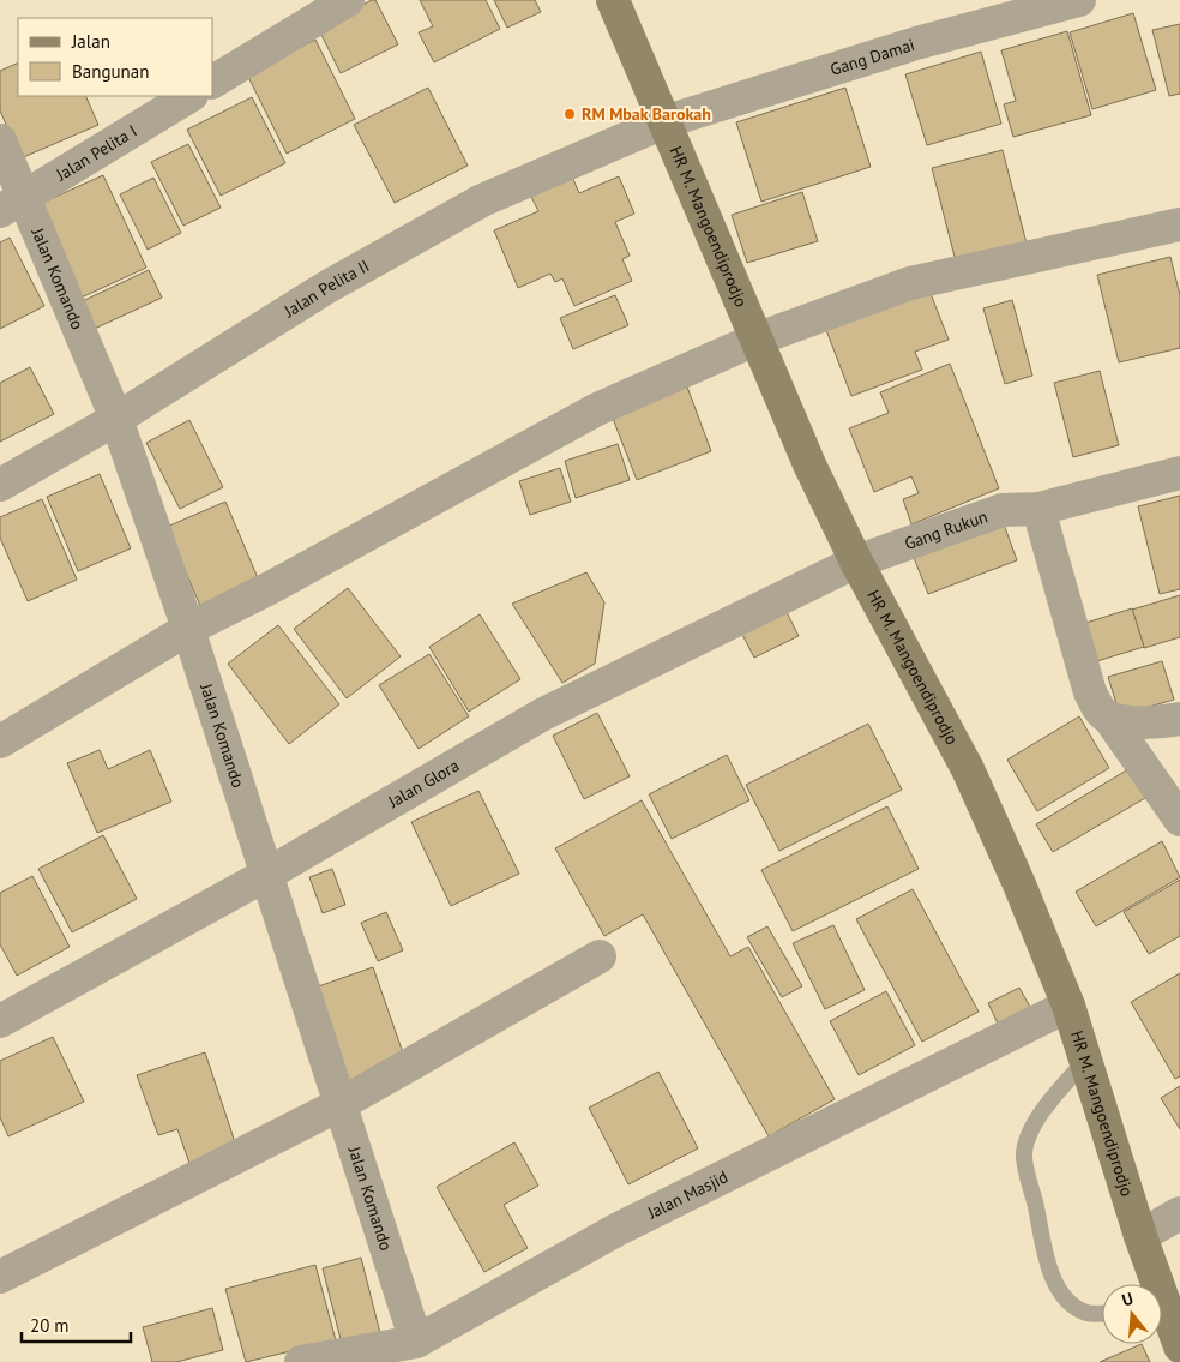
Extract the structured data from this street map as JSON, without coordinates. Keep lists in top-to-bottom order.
{
  "streets": {
    "main road": ["HR M. Mangoendiprodjo"],
    "street": [
      "Gang Damai",
      "Jalan Pelita I",
      "Jalan Komando",
      "Jalan Pelita II",
      "Gang Rukun",
      "Jalan Glora",
      "Jalan Masjid"
    ]
  },
  "crossings": [
    ["Gang Damai", "HR M. Mangoendiprodjo"],
    ["Gang Damai", "Jalan Pelita II"],
    ["Jalan Pelita I", "Jalan Komando"],
    ["HR M. Mangoendiprodjo", "Jalan Pelita II"],
    ["HR M. Mangoendiprodjo", "Gang Rukun"],
    ["HR M. Mangoendiprodjo", "Jalan Glora"],
    ["HR M. Mangoendiprodjo", "Jalan Masjid"],
    ["Jalan Komando", "Jalan Pelita II"],
    ["Jalan Komando", "Jalan Glora"],
    ["Jalan Komando", "Jalan Masjid"],
    ["Gang Rukun", "Jalan Glora"]
  ],
  "places": ["RM Mbak Barokah"],
  "legend": ["Jalan", "Bangunan"],
  "scale_bar": "20 m",
  "north": "top"
}
